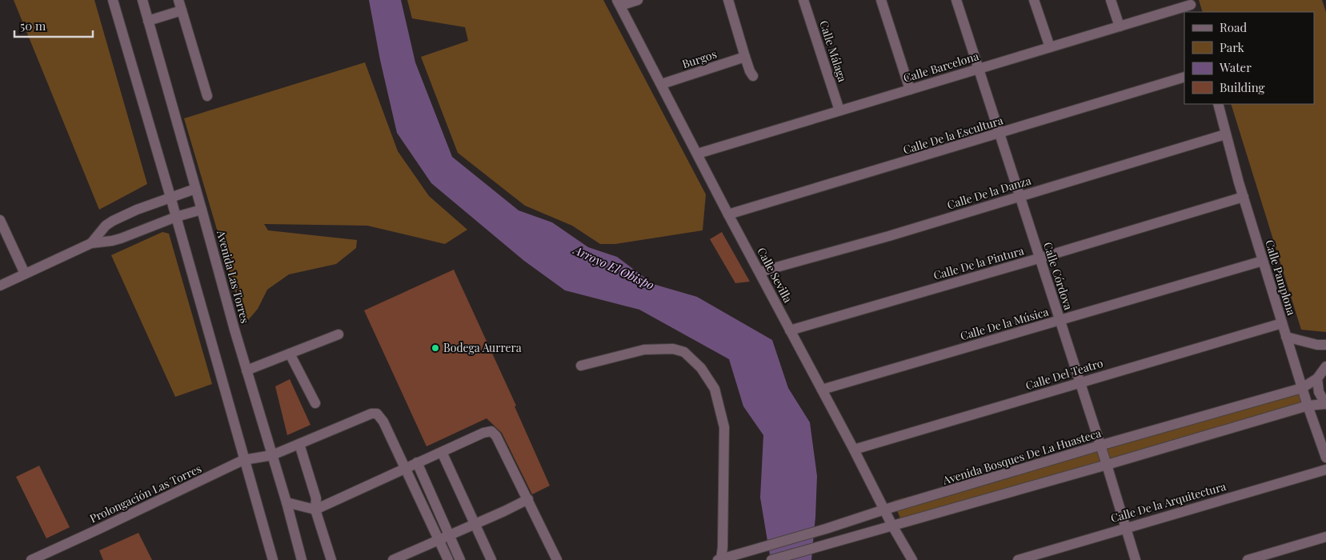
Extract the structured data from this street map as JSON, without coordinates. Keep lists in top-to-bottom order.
{
  "streets": {
    "street": [
      "Calle Málaga",
      "Burgos",
      "Calle Barcelona",
      "Calle De la Escultura",
      "Calle De la Danza",
      "Calle De la Pintura",
      "Calle Sevilla",
      "Calle Córdova",
      "Avenida Las Torres",
      "Calle Pamplona",
      "Calle De la Música",
      "Calle Del Teatro",
      "Avenida Bosques De La Huasteca",
      "Prolongación Las Torres",
      "Calle De la Arquitectura"
    ]
  },
  "crossings": [
    ["Calle Málaga", "Calle Barcelona"],
    ["Burgos", "Calle Sevilla"],
    ["Calle Barcelona", "Calle Sevilla"],
    ["Calle Barcelona", "Calle Córdova"],
    ["Calle De la Escultura", "Calle Sevilla"],
    ["Calle De la Escultura", "Calle Córdova"],
    ["Calle De la Danza", "Calle Sevilla"],
    ["Calle De la Danza", "Calle Córdova"],
    ["Calle De la Danza", "Calle Pamplona"],
    ["Calle De la Pintura", "Calle Sevilla"],
    ["Calle De la Pintura", "Calle Córdova"],
    ["Calle De la Pintura", "Calle Pamplona"],
    ["Calle Sevilla", "Calle De la Música"],
    ["Calle Sevilla", "Calle Del Teatro"],
    ["Calle Sevilla", "Avenida Bosques De La Huasteca"],
    ["Calle Córdova", "Calle De la Música"],
    ["Calle Córdova", "Calle Del Teatro"],
    ["Calle Córdova", "Avenida Bosques De La Huasteca"],
    ["Calle Córdova", "Calle De la Arquitectura"],
    ["Avenida Las Torres", "Prolongación Las Torres"],
    ["Calle Pamplona", "Calle De la Música"],
    ["Calle Pamplona", "Calle Del Teatro"],
    ["Calle Pamplona", "Avenida Bosques De La Huasteca"]
  ],
  "water": ["Arroyo El Obispo"],
  "places": ["Bodega Aurrera"],
  "legend": [
    "Road",
    "Park",
    "Water",
    "Building"
  ],
  "scale_bar": "50 m"
}
